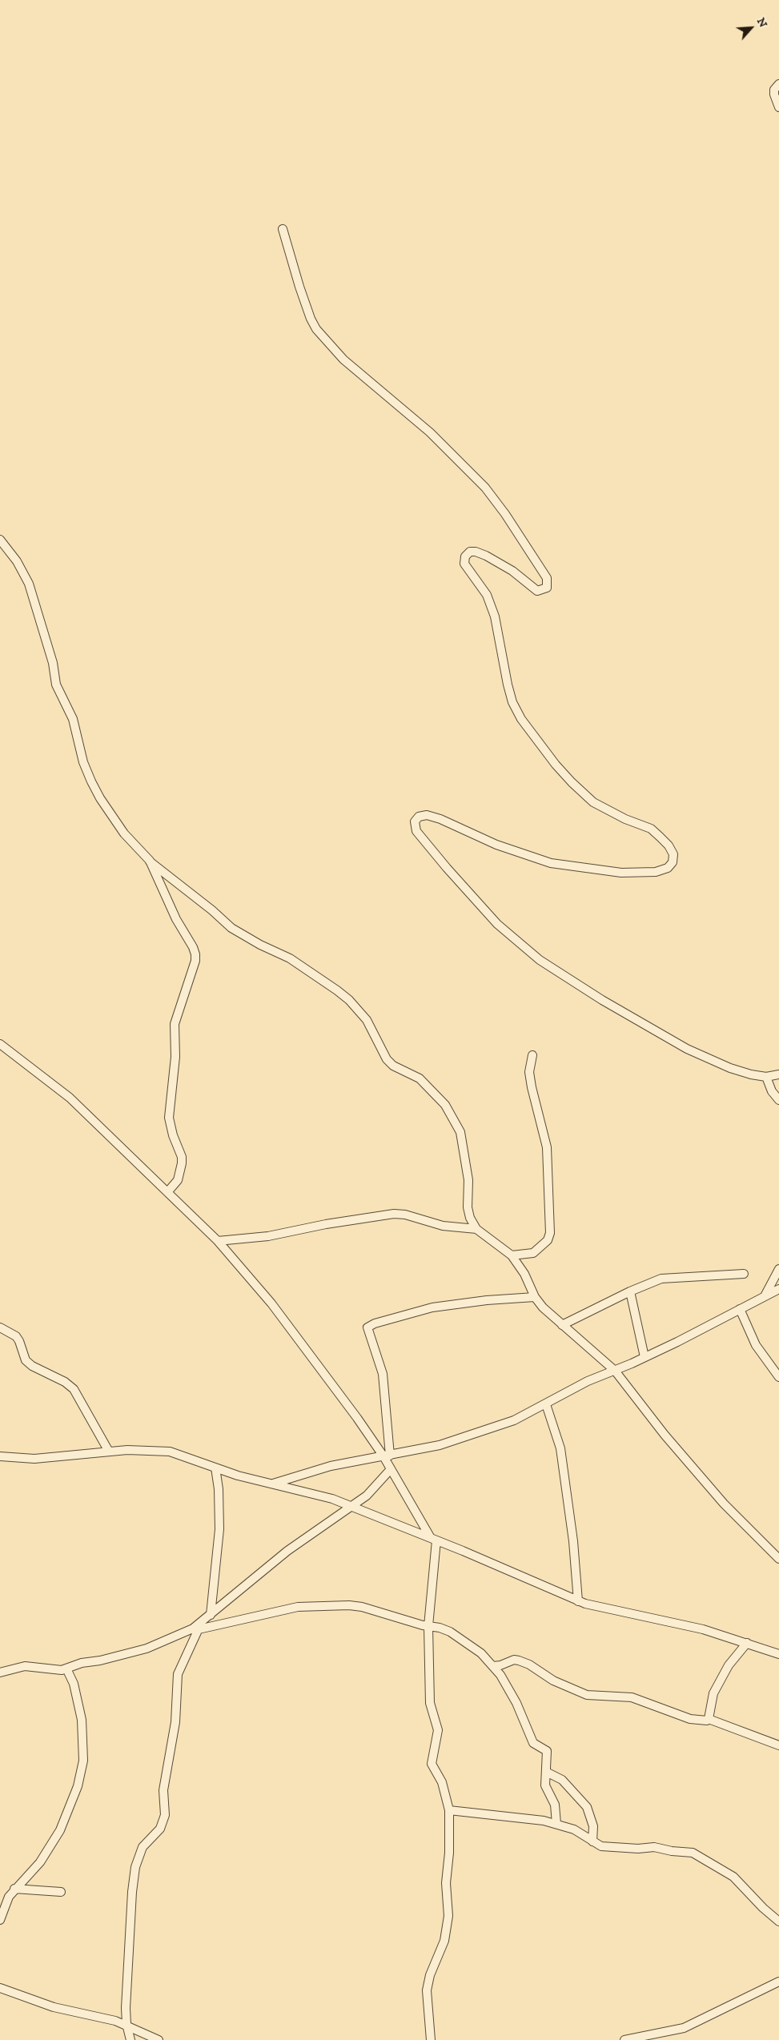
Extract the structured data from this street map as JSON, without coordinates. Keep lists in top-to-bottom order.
{
  "north": "top right"
}
